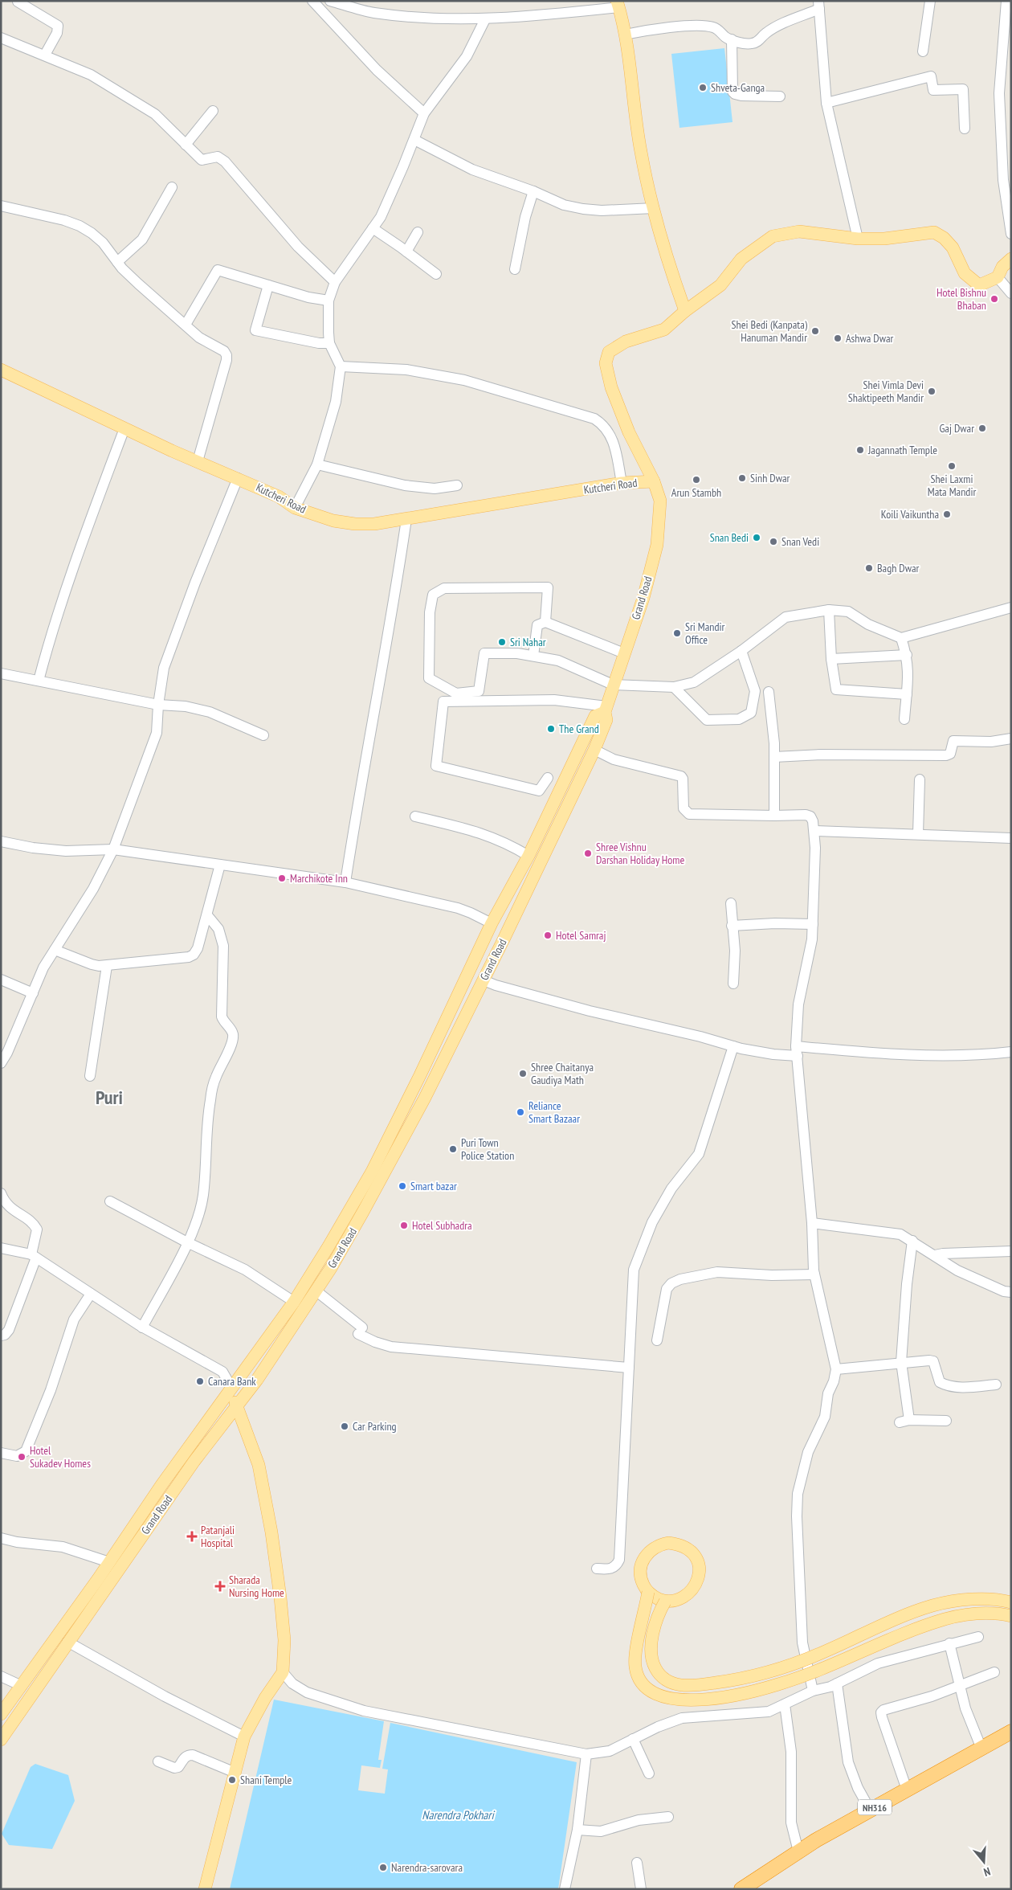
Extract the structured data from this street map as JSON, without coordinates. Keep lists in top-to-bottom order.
{
  "streets": {
    "highway": ["NH316"],
    "main road": ["Kutcheri Road", "Grand Road"]
  },
  "crossings": [
    ["Kutcheri Road", "Grand Road"]
  ],
  "districts": ["Puri"],
  "water": ["Narendra Pokhari"],
  "places": {
    "other": [
      "Shveta-Ganga",
      "Hotel Bishnu Bhaban",
      "Shei Bedi (Kanpata) Hanuman Mandir",
      "Ashwa Dwar",
      "Shei Vimla Devi Shaktipeeth Mandir",
      "Gaj Dwar",
      "Jagannath Temple",
      "Shei Laxmi Mata Mandir",
      "Sinh Dwar",
      "Arun Stambh",
      "Koili Vaikuntha",
      "Snan Bedi",
      "Snan Vedi",
      "Bagh Dwar",
      "Sri Mandir Office",
      "Sri Nahar",
      "The Grand",
      "Shree Vishnu Darshan Holiday Home",
      "Marchikote Inn",
      "Hotel Samraj",
      "Shree Chaitanya Gaudiya Math",
      "Reliance Smart Bazaar",
      "Puri Town Police Station",
      "Smart bazar",
      "Hotel Subhadra",
      "Canara Bank",
      "Car Parking",
      "Hotel Sukadev Homes",
      "Shani Temple",
      "Narendra-sarovara"
    ],
    "health": ["Patanjali Hospital", "Sharada Nursing Home"]
  },
  "north": "bottom"
}
